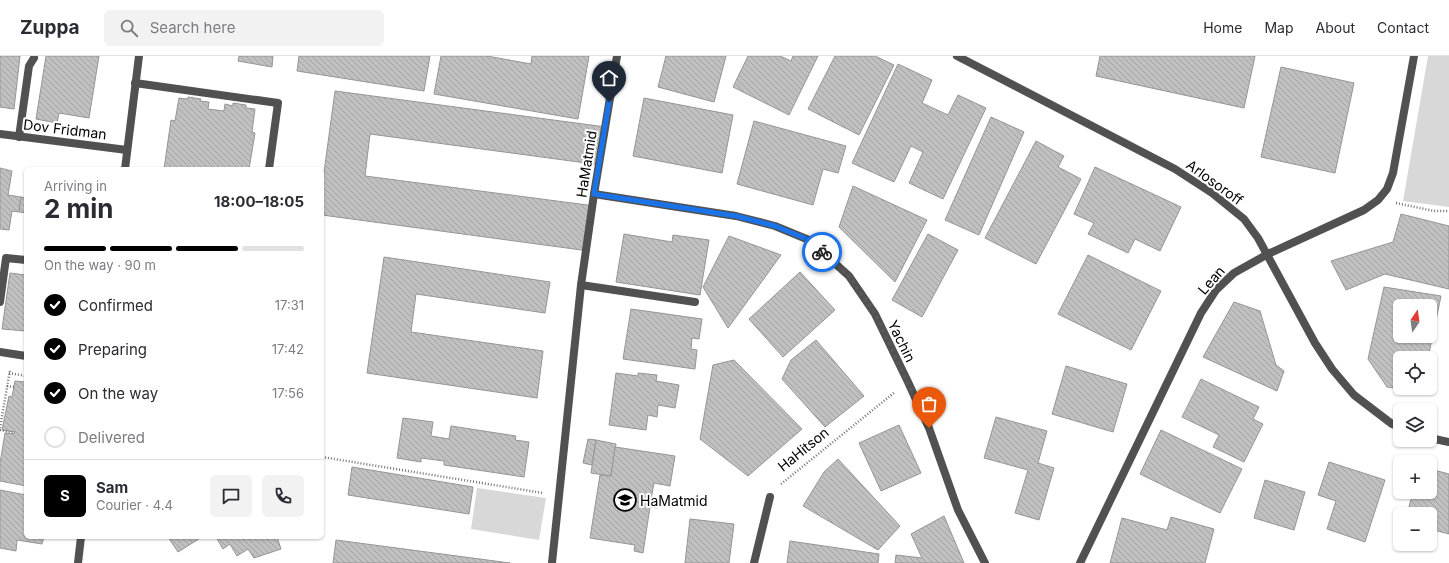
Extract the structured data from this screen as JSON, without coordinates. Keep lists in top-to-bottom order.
{
  "streets": {
    "street": [
      "Dov Fridman",
      "HaMatmid",
      "Arlosoroff",
      "Lean",
      "Yachin"
    ],
    "path": ["HaHitson"]
  },
  "crossings": [
    ["HaMatmid", "Yachin"],
    ["Arlosoroff", "Lean"],
    ["Yachin", "HaHitson"]
  ],
  "places": {
    "school or university": ["HaMatmid"]
  },
  "north": "top",
  "page": {
    "header": "Zuppa",
    "search": "Search here",
    "nav": [
      "Home",
      "Map",
      "About",
      "Contact"
    ],
    "heading": ["2 min", "Arriving in", "18:00–18:05"],
    "panel": ["Sam", "Courier · 4.4"],
    "bar": "On the way · 90 m",
    "list": [
      ["Confirmed", "17:31"],
      ["Preparing", "17:42"],
      ["On the way", "17:56"],
      "Delivered"
    ],
    "map_buttons": ["+", "−"],
    "round": "S"
  }
}
